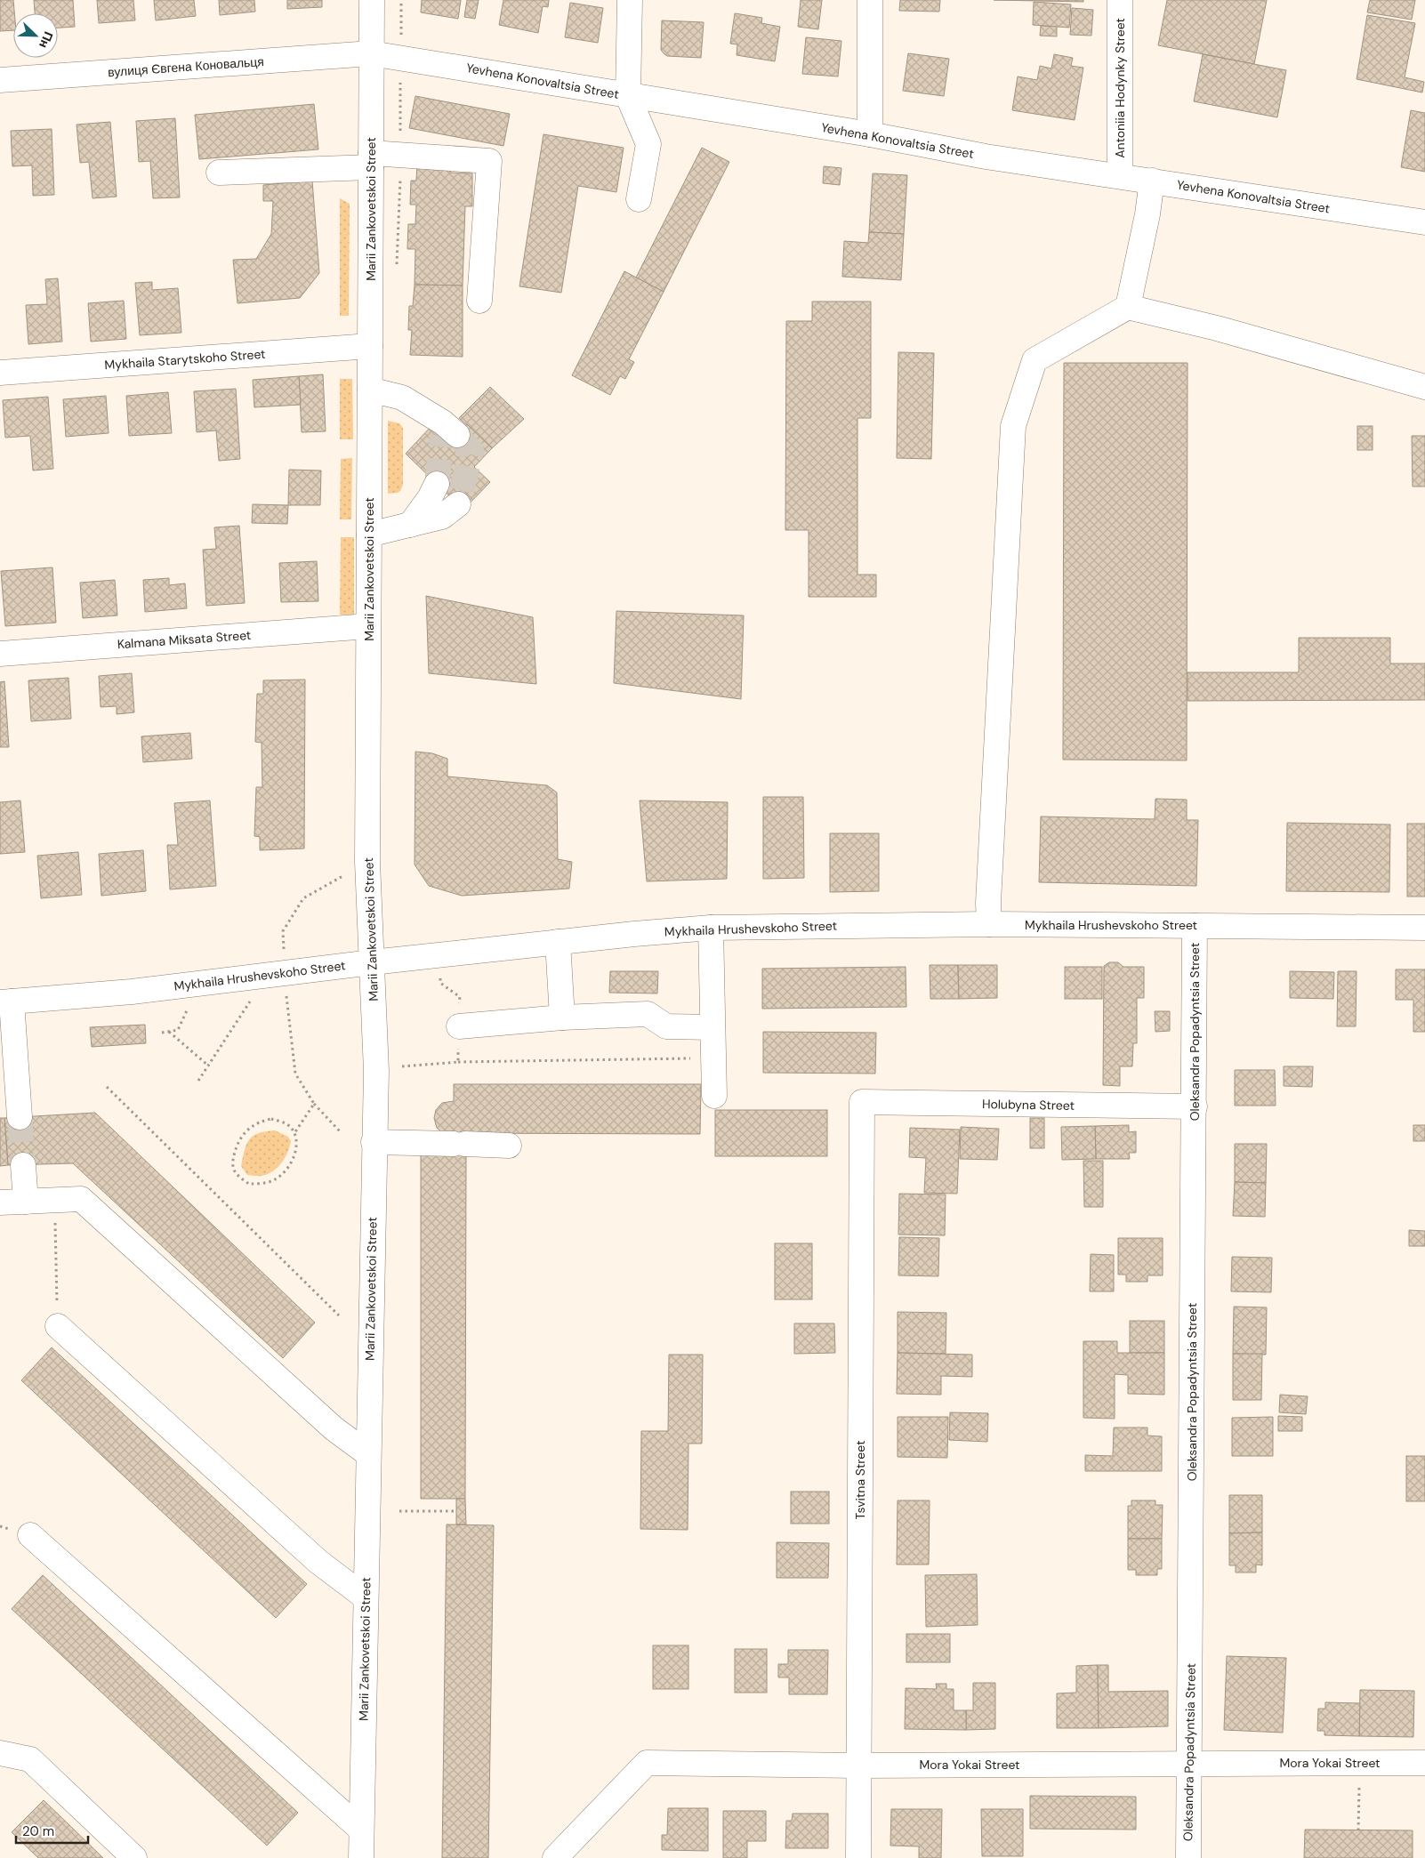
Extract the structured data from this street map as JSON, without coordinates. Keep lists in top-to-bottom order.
{
  "streets": {
    "street": [
      "вулиця Євгена Коновальця",
      "Yevhena Konovaltsia Street",
      "Antoniia Hodynky Street",
      "Marii Zankovetskoi Street",
      "Mykhaila Starytskoho Street",
      "Kalmana Miksata Street",
      "Mykhaila Hrushevskoho Street",
      "Oleksandra Popadyntsia Street",
      "Holubyna Street",
      "Tsvitna Street",
      "Mora Yokai Street"
    ]
  },
  "crossings": [
    ["вулиця Євгена Коновальця", "Yevhena Konovaltsia Street"],
    ["вулиця Євгена Коновальця", "Marii Zankovetskoi Street"],
    ["Yevhena Konovaltsia Street", "Antoniia Hodynky Street"],
    ["Yevhena Konovaltsia Street", "Marii Zankovetskoi Street"],
    ["Marii Zankovetskoi Street", "Mykhaila Starytskoho Street"],
    ["Marii Zankovetskoi Street", "Kalmana Miksata Street"],
    ["Marii Zankovetskoi Street", "Mykhaila Hrushevskoho Street"],
    ["Mykhaila Hrushevskoho Street", "Oleksandra Popadyntsia Street"],
    ["Oleksandra Popadyntsia Street", "Holubyna Street"],
    ["Oleksandra Popadyntsia Street", "Mora Yokai Street"],
    ["Holubyna Street", "Tsvitna Street"],
    ["Tsvitna Street", "Mora Yokai Street"]
  ],
  "scale_bar": "20 m",
  "north": "bottom right"
}
